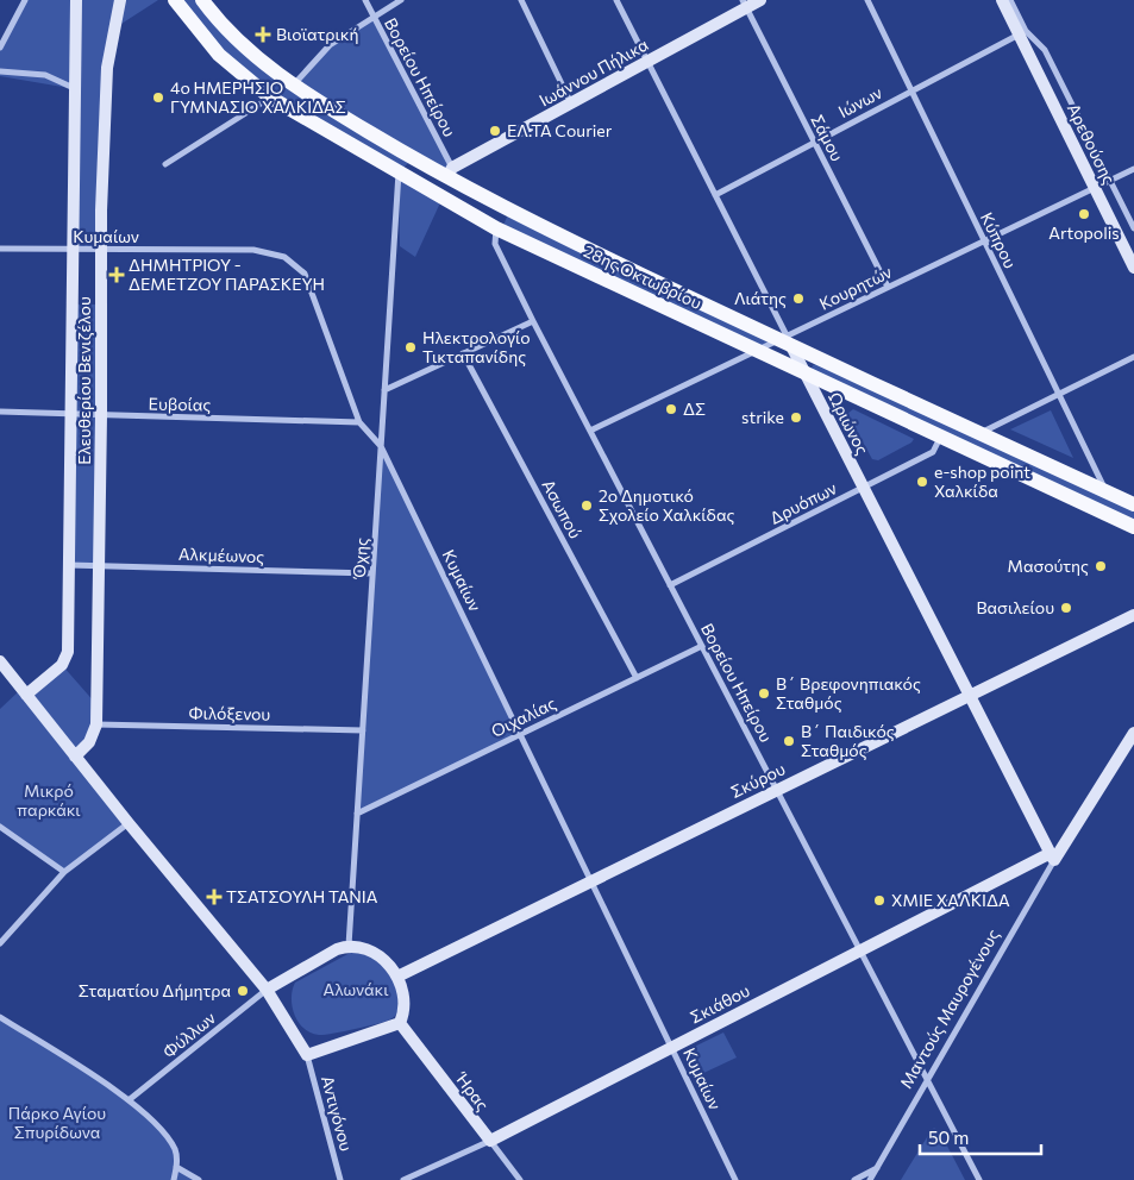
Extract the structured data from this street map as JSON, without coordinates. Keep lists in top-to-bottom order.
{
  "streets": {
    "main road": ["28ης Οκτωβρίου"],
    "street": [
      "Ιωάννου Πήλικα",
      "Βορείου Ηπείρου",
      "Ιώνων",
      "Σάμου",
      "Αρεθούσης",
      "Κυμαίων",
      "Κύπρου",
      "Κουρητών",
      "Ελευθερίου Βενιζέλου",
      "Ευβοίας",
      "Ωριώνος",
      "Δρυόπων",
      "Ασωπού",
      "Αλκμέωνος",
      "Όχης",
      "Φιλόξενου",
      "Οιχαλίας",
      "Σκύρου",
      "Σκιάθου",
      "Μαντούς Μαυρογένους",
      "Φύλλων",
      "Ήρας",
      "Αντιγόνου"
    ]
  },
  "crossings": [
    ["Ιωάννου Πήλικα", "Βορείου Ηπείρου"],
    ["Ιωάννου Πήλικα", "Σάμου"],
    ["Ιωάννου Πήλικα", "28ης Οκτωβρίου"],
    ["Ιωάννου Πήλικα", "Ωριώνος"],
    ["Βορείου Ηπείρου", "28ης Οκτωβρίου"],
    ["Βορείου Ηπείρου", "Κουρητών"],
    ["Βορείου Ηπείρου", "Δρυόπων"],
    ["Βορείου Ηπείρου", "Οιχαλίας"],
    ["Βορείου Ηπείρου", "Σκύρου"],
    ["Βορείου Ηπείρου", "Σκιάθου"],
    ["Βορείου Ηπείρου", "Μαντούς Μαυρογένους"],
    ["Ιώνων", "Σάμου"],
    ["Ιώνων", "Αρεθούσης"],
    ["Ιώνων", "Κύπρου"],
    ["Ιώνων", "Ωριώνος"],
    ["Σάμου", "Κουρητών"],
    ["Αρεθούσης", "Κουρητών"],
    ["Κυμαίων", "Ελευθερίου Βενιζέλου"],
    ["Κυμαίων", "Ευβοίας"],
    ["Κυμαίων", "Όχης"],
    ["Κυμαίων", "Οιχαλίας"],
    ["Κυμαίων", "Σκύρου"],
    ["Κυμαίων", "Σκιάθου"],
    ["Κύπρου", "28ης Οκτωβρίου"],
    ["Κύπρου", "Κουρητών"],
    ["28ης Οκτωβρίου", "Κουρητών"],
    ["28ης Οκτωβρίου", "Ωριώνος"],
    ["28ης Οκτωβρίου", "Δρυόπων"],
    ["28ης Οκτωβρίου", "Όχης"],
    ["Κουρητών", "Ωριώνος"],
    ["Ελευθερίου Βενιζέλου", "Ευβοίας"],
    ["Ελευθερίου Βενιζέλου", "Αλκμέωνος"],
    ["Ελευθερίου Βενιζέλου", "Φιλόξενου"],
    ["Ωριώνος", "Δρυόπων"],
    ["Ωριώνος", "Σκύρου"],
    ["Ωριώνος", "Σκιάθου"],
    ["Ωριώνος", "Μαντούς Μαυρογένους"],
    ["Ασωπού", "Οιχαλίας"],
    ["Αλκμέωνος", "Όχης"],
    ["Όχης", "Φιλόξενου"],
    ["Όχης", "Οιχαλίας"],
    ["Σκιάθου", "Μαντούς Μαυρογένους"],
    ["Σκιάθου", "Ήρας"]
  ],
  "parks": ["Μικρό παρκάκι", "Αλωνάκι", "Πάρκο Αγίου Σπυρίδωνα"],
  "places": {
    "health": ["Βιοϊατρική", "ΔΗΜΗΤΡΙΟΥ - ΔΕΜΕΤΖΟΥ ΠΑΡΑΣΚΕΥΗ", "ΤΣΑΤΣΟΥΛΗ ΤΑΝΙΑ"],
    "other": [
      "4ο ΗΜΕΡΗΣΙΟ ΓΥΜΝΑΣΙΟ ΧΑΛΚΙΔΑΣ",
      "ΕΛ.ΤΑ Courier",
      "Artopolis",
      "Λιάτης",
      "Ηλεκτρολογίο Τικταπανίδης",
      "ΔΣ",
      "strike",
      "e-shop point Χαλκίδα",
      "2ο Δημοτικό Σχολείο Χαλκίδας",
      "Μασούτης",
      "Βασιλείου",
      "Β΄ Βρεφονηπιακός Σταθμός",
      "Β΄ Παιδικός Σταθμός",
      "ΧΜΙΕ ΧΑΛΚΙΔΑ",
      "Σταματίου Δήμητρα"
    ]
  },
  "scale_bar": "50 m"
}
